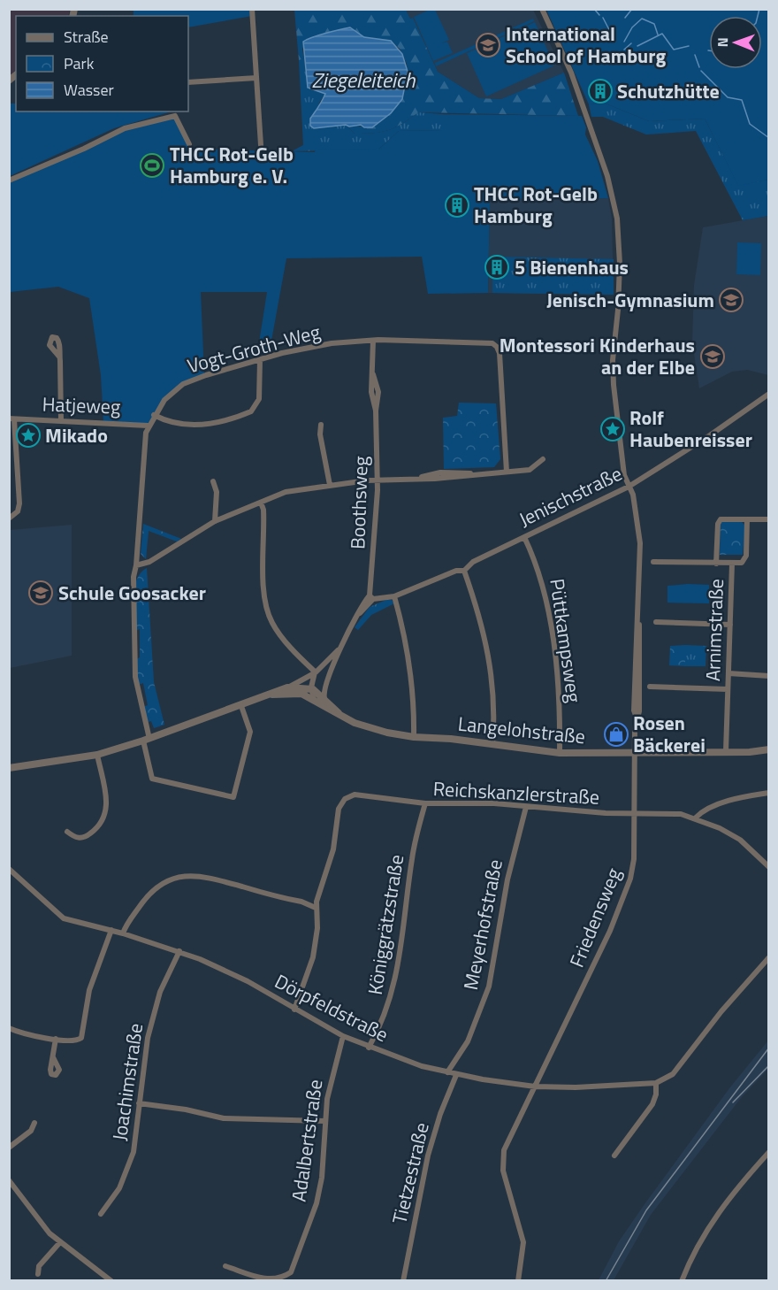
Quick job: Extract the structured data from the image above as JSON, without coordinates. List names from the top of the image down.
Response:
{
  "streets": {
    "street": [
      "Vogt-Groth-Weg",
      "Hatjeweg",
      "Jenischstraße",
      "Boothsweg",
      "Arnimstraße",
      "Püttkampsweg",
      "Langelohstraße",
      "Reichskanzlerstraße",
      "Friedensweg",
      "Königgrätzstraße",
      "Meyerhofstraße",
      "Dörpfeldstraße",
      "Joachimstraße",
      "Adalbertstraße",
      "Tietzestraße"
    ]
  },
  "crossings": [
    ["Vogt-Groth-Weg", "Hatjeweg"],
    ["Vogt-Groth-Weg", "Boothsweg"],
    ["Vogt-Groth-Weg", "Langelohstraße"],
    ["Jenischstraße", "Boothsweg"],
    ["Jenischstraße", "Püttkampsweg"],
    ["Jenischstraße", "Friedensweg"],
    ["Arnimstraße", "Langelohstraße"],
    ["Püttkampsweg", "Langelohstraße"],
    ["Langelohstraße", "Friedensweg"],
    ["Reichskanzlerstraße", "Friedensweg"],
    ["Reichskanzlerstraße", "Königgrätzstraße"],
    ["Reichskanzlerstraße", "Meyerhofstraße"],
    ["Reichskanzlerstraße", "Dörpfeldstraße"],
    ["Friedensweg", "Dörpfeldstraße"],
    ["Königgrätzstraße", "Dörpfeldstraße"],
    ["Meyerhofstraße", "Dörpfeldstraße"],
    ["Dörpfeldstraße", "Joachimstraße"],
    ["Dörpfeldstraße", "Adalbertstraße"],
    ["Dörpfeldstraße", "Tietzestraße"]
  ],
  "water": ["Ziegeleiteich"],
  "places": {
    "school or university": [
      "International School of Hamburg",
      "Jenisch-Gymnasium",
      "Montessori Kinderhaus an der Elbe",
      "Schule Goosacker"
    ],
    "building": ["Schutzhütte", "THCC Rot-Gelb Hamburg", "5 Bienenhaus"],
    "sports": ["THCC Rot-Gelb Hamburg e. V."],
    "place": ["Rolf Haubenreisser", "Mikado"],
    "shop": ["Rosen Bäckerei"]
  },
  "legend": ["Straße", "Park", "Wasser"],
  "north": "left"
}
